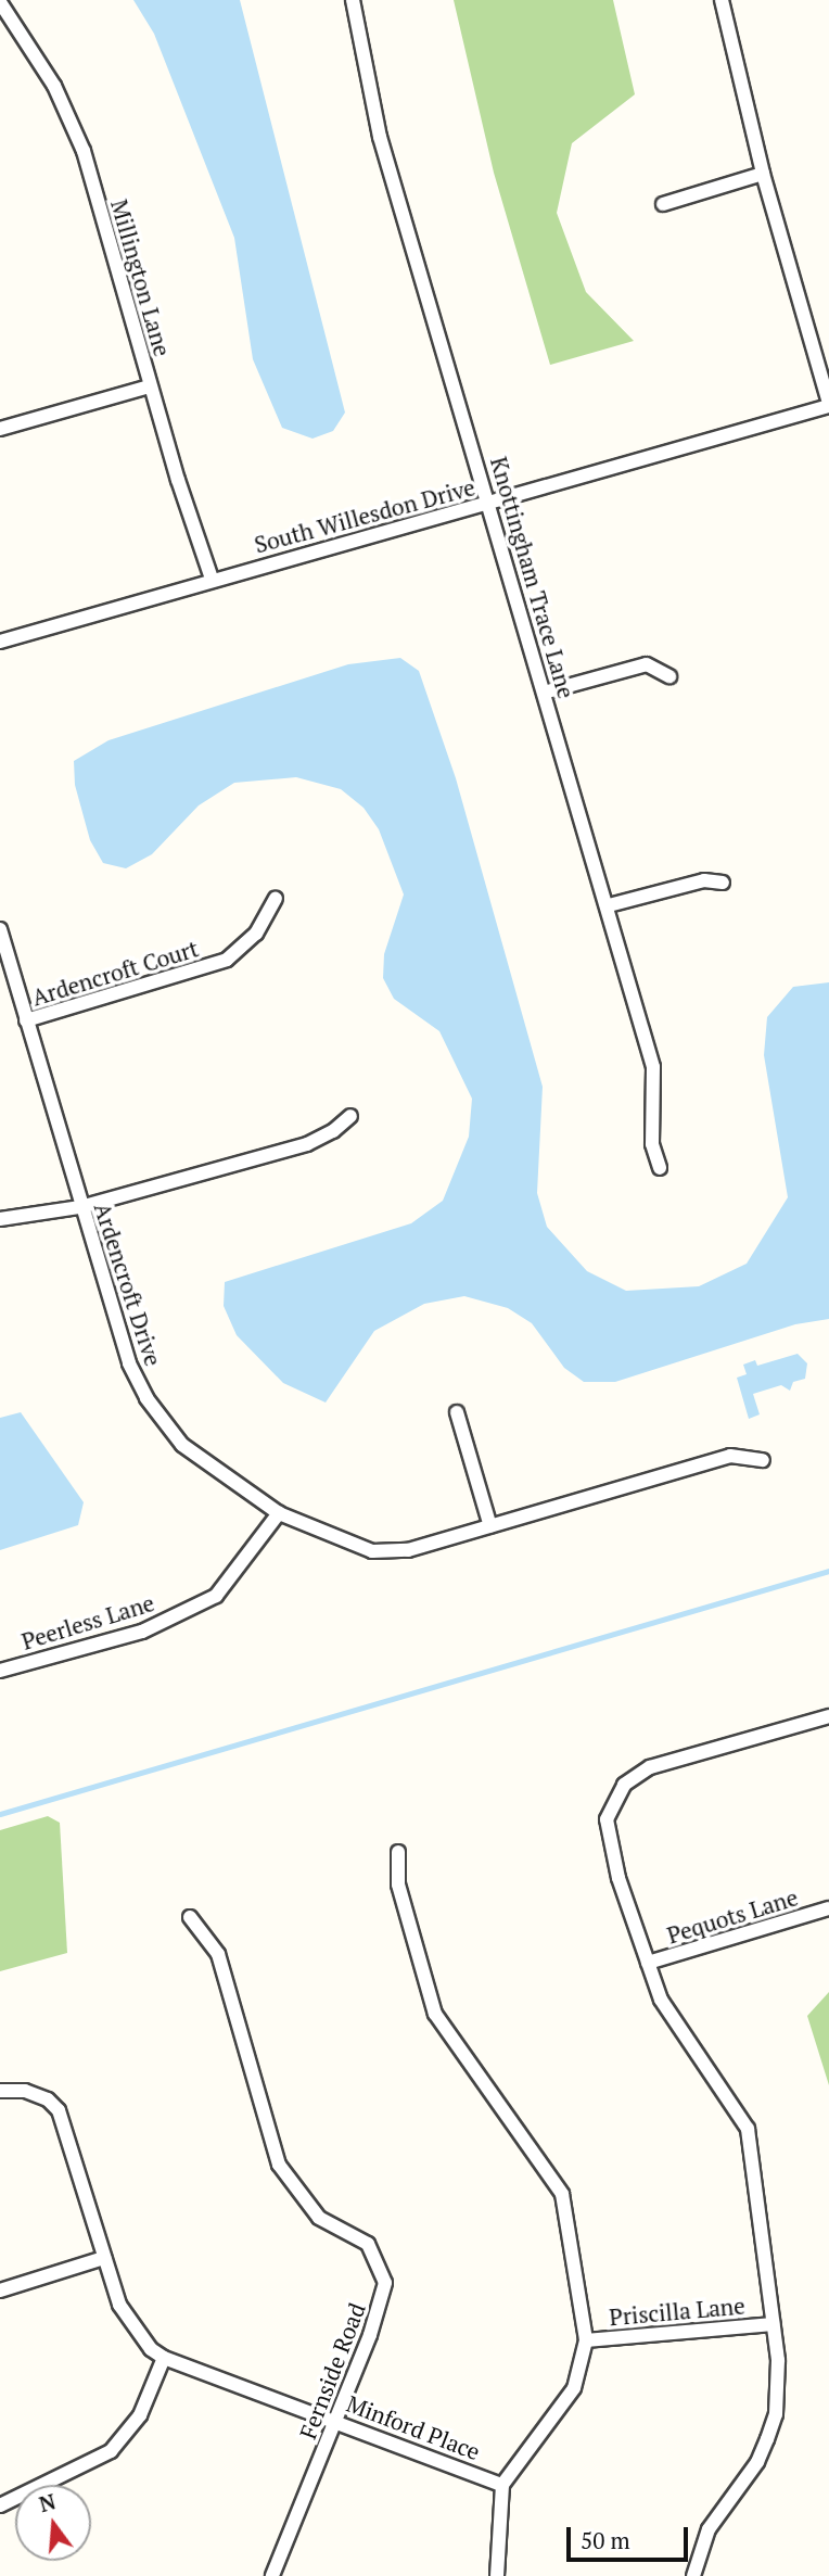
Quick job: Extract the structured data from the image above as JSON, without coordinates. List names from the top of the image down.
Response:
{
  "streets": {
    "street": [
      "Millington Lane",
      "South Willesdon Drive",
      "Knottingham Trace Lane",
      "Ardencroft Court",
      "Ardencroft Drive",
      "Peerless Lane",
      "Pequots Lane",
      "Priscilla Lane",
      "Fernside Road",
      "Minford Place"
    ]
  },
  "crossings": [
    ["Millington Lane", "South Willesdon Drive"],
    ["South Willesdon Drive", "Knottingham Trace Lane"],
    ["Ardencroft Court", "Ardencroft Drive"],
    ["Ardencroft Drive", "Peerless Lane"],
    ["Fernside Road", "Minford Place"]
  ],
  "scale_bar": "50 m",
  "north": "top"
}
